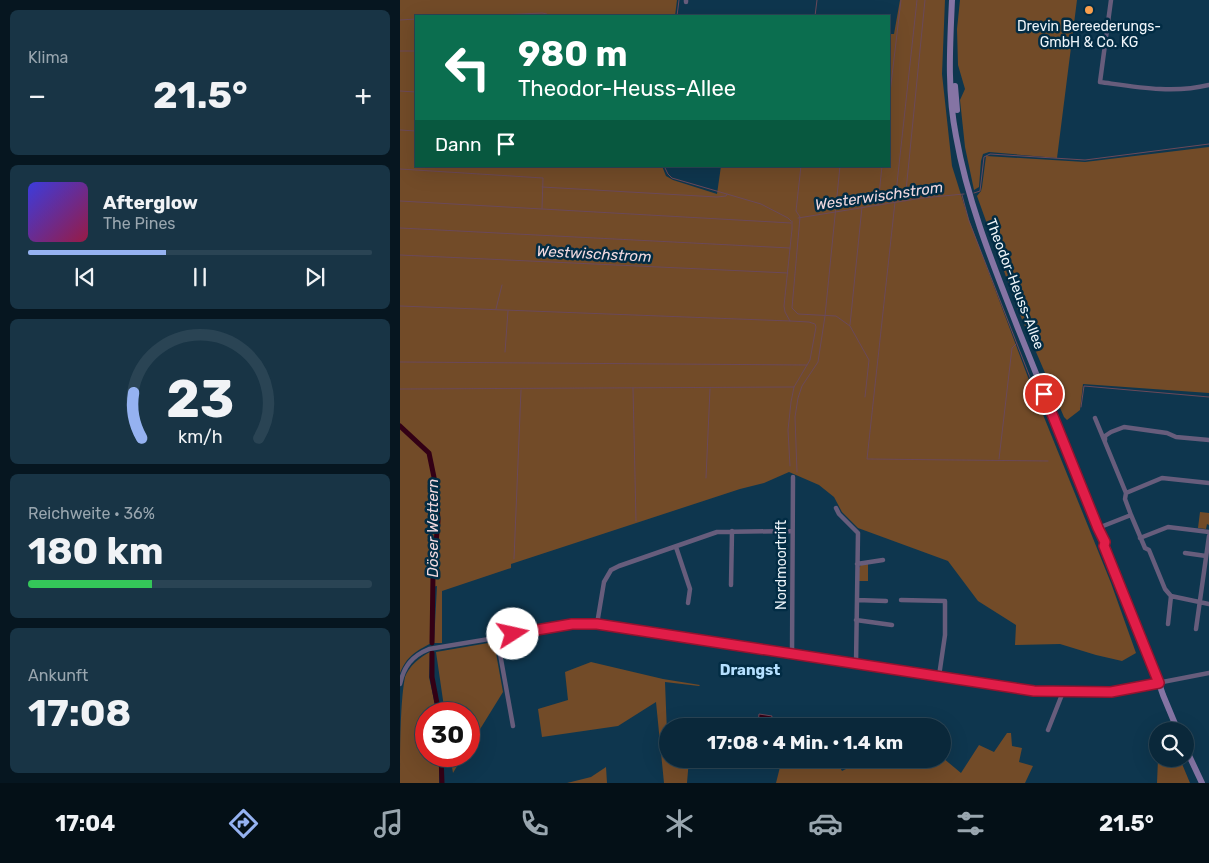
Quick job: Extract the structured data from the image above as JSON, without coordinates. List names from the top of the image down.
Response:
{
  "streets": {
    "street": ["Theodor-Heuss-Allee", "Nordmoortrift"]
  },
  "districts": ["Drangst"],
  "water": ["Westerwischstrom", "Westwischstrom", "Döser Wettern"],
  "places": ["Drevin Bereederungs- GmbH & Co. KG"],
  "page": {
    "tile": [
      "Klima",
      ["Reichweite · 36%", "180 km"],
      ["Ankunft", "17:08"]
    ],
    "turn": ["980 m", "Theodor-Heuss-Allee"],
    "heat": ["−", "21.5°", "+"],
    "then": "Dann",
    "song": ["Afterglow", "The Pines"],
    "limit": "30",
    "trip": "17:08 · 4 Min. · 1.4 km",
    "tabs": ["17:04", "21.5°"],
    "gauge": ["23", "km/h"]
  }
}
